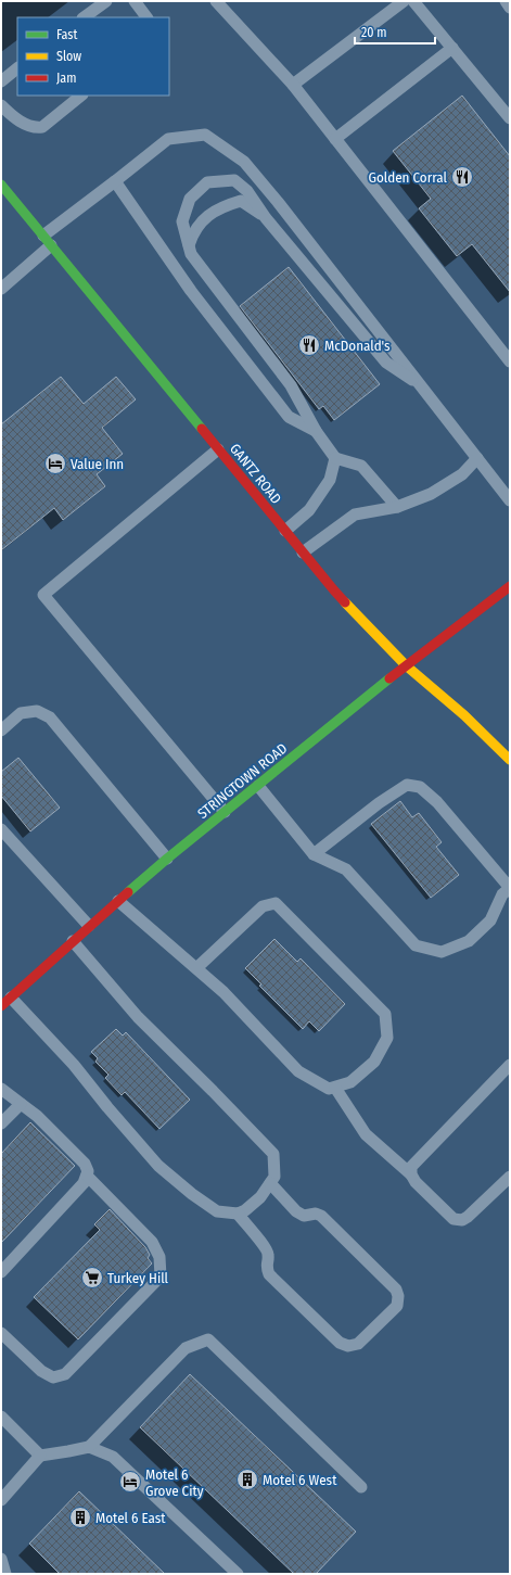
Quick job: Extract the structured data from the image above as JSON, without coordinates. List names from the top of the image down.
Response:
{
  "streets": {
    "main road": ["GANTZ ROAD", "STRINGTOWN ROAD"]
  },
  "crossings": [
    ["GANTZ ROAD", "STRINGTOWN ROAD"]
  ],
  "places": {
    "restaurant": ["Golden Corral", "McDonald's"],
    "hotel": ["Value Inn", "Motel 6 Grove City"],
    "supermarket": ["Turkey Hill"],
    "building": ["Motel 6 West", "Motel 6 East"]
  },
  "legend": ["Fast", "Slow", "Jam"],
  "scale_bar": "20 m"
}
